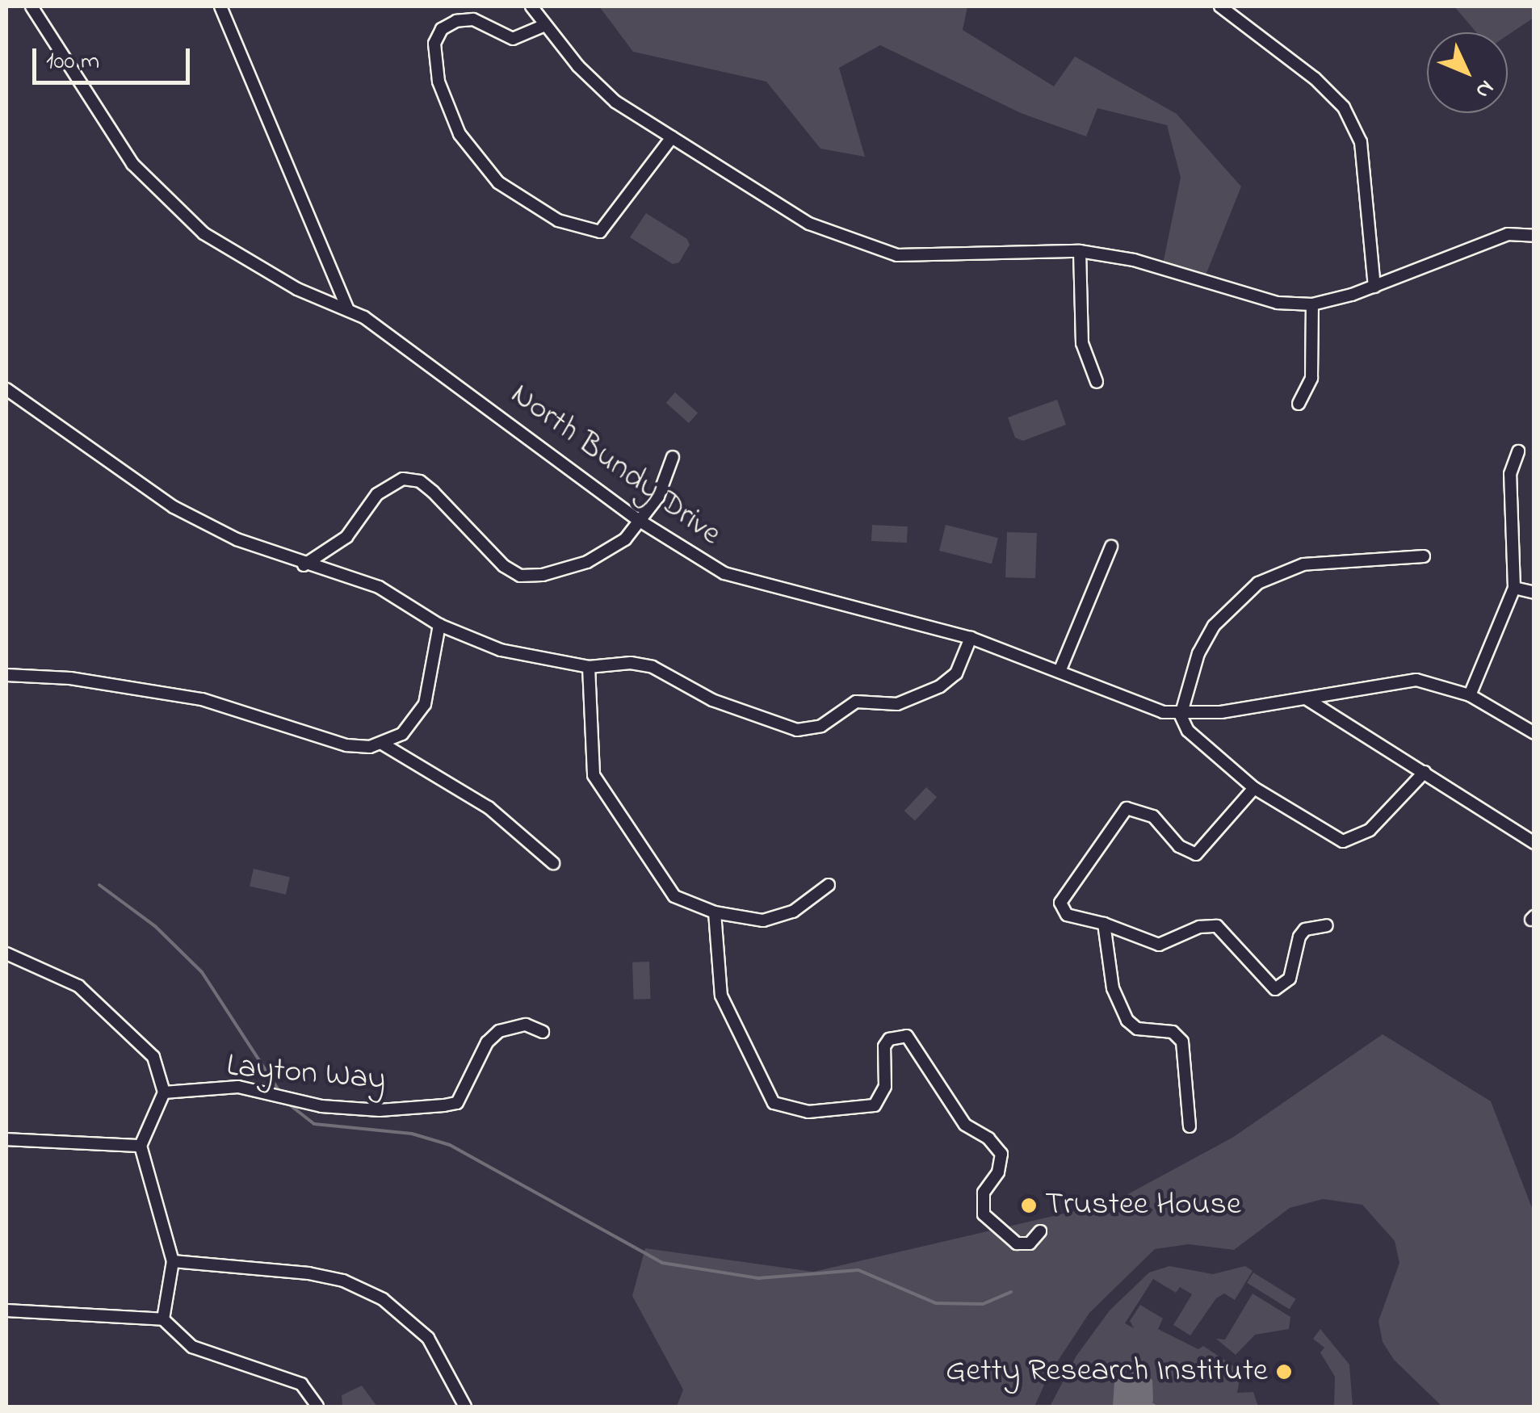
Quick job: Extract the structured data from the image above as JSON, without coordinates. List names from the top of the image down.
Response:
{
  "streets": {
    "street": ["North Bundy Drive", "Layton Way"]
  },
  "places": ["Trustee House", "Getty Research Institute"],
  "scale_bar": "100 m",
  "north": "bottom right"
}
